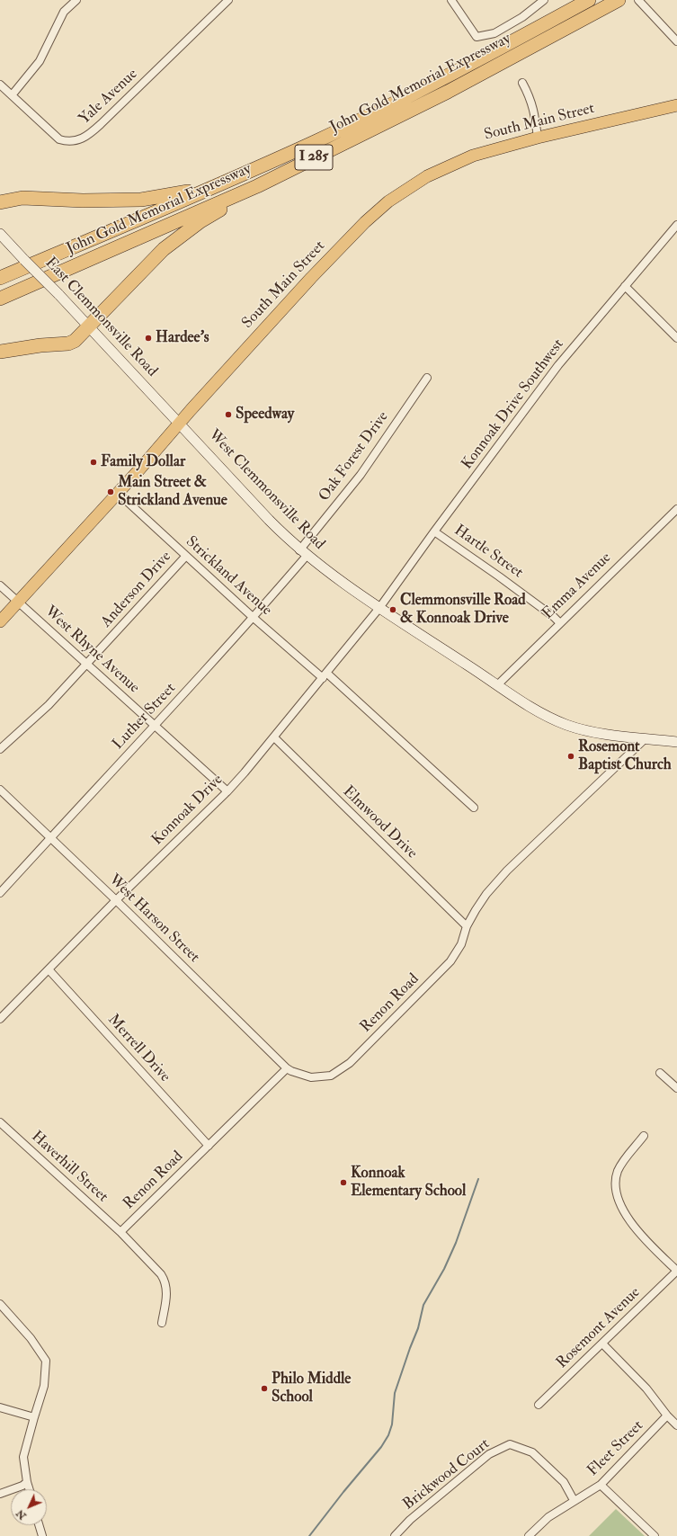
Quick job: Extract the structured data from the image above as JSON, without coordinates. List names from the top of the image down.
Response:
{
  "streets": {
    "highway": ["John Gold Memorial Expressway", "I 285"],
    "main road": ["South Main Street", "East Clemmonsville Road", "West Clemmonsville Road"],
    "street": [
      "Yale Avenue",
      "Konnoak Drive Southwest",
      "Oak Forest Drive",
      "Hartle Street",
      "Strickland Avenue",
      "Emma Avenue",
      "Anderson Drive",
      "West Rhyne Avenue",
      "Luther Street",
      "Konnoak Drive",
      "Elmwood Drive",
      "West Harson Street",
      "Renon Road",
      "Merrell Drive",
      "Haverhill Street",
      "Rosemont Avenue",
      "Fleet Street",
      "Brickwood Court"
    ]
  },
  "crossings": [
    ["South Main Street", "East Clemmonsville Road"],
    ["South Main Street", "West Clemmonsville Road"],
    ["South Main Street", "Strickland Avenue"],
    ["South Main Street", "West Rhyne Avenue"],
    ["East Clemmonsville Road", "West Clemmonsville Road"],
    ["Konnoak Drive Southwest", "West Clemmonsville Road"],
    ["Konnoak Drive Southwest", "Hartle Street"],
    ["Konnoak Drive Southwest", "Konnoak Drive"],
    ["Oak Forest Drive", "West Clemmonsville Road"],
    ["Oak Forest Drive", "Luther Street"],
    ["West Clemmonsville Road", "Emma Avenue"],
    ["West Clemmonsville Road", "Luther Street"],
    ["West Clemmonsville Road", "Konnoak Drive"],
    ["West Clemmonsville Road", "Renon Road"],
    ["Hartle Street", "Emma Avenue"],
    ["Strickland Avenue", "Anderson Drive"],
    ["Strickland Avenue", "Luther Street"],
    ["Strickland Avenue", "Konnoak Drive"],
    ["Anderson Drive", "West Rhyne Avenue"],
    ["West Rhyne Avenue", "Luther Street"],
    ["West Rhyne Avenue", "Konnoak Drive"],
    ["Luther Street", "West Harson Street"],
    ["Konnoak Drive", "Elmwood Drive"],
    ["Konnoak Drive", "West Harson Street"],
    ["Konnoak Drive", "Merrell Drive"],
    ["Elmwood Drive", "Renon Road"],
    ["West Harson Street", "Renon Road"],
    ["Renon Road", "Merrell Drive"],
    ["Renon Road", "Haverhill Street"],
    ["Fleet Street", "Brickwood Court"]
  ],
  "places": [
    "Hardee's",
    "Speedway",
    "Family Dollar",
    "Main Street & Strickland Avenue",
    "Clemmonsville Road & Konnoak Drive",
    "Rosemont Baptist Church",
    "Konnoak Elementary School",
    "Philo Middle School"
  ],
  "north": "bottom left"
}
